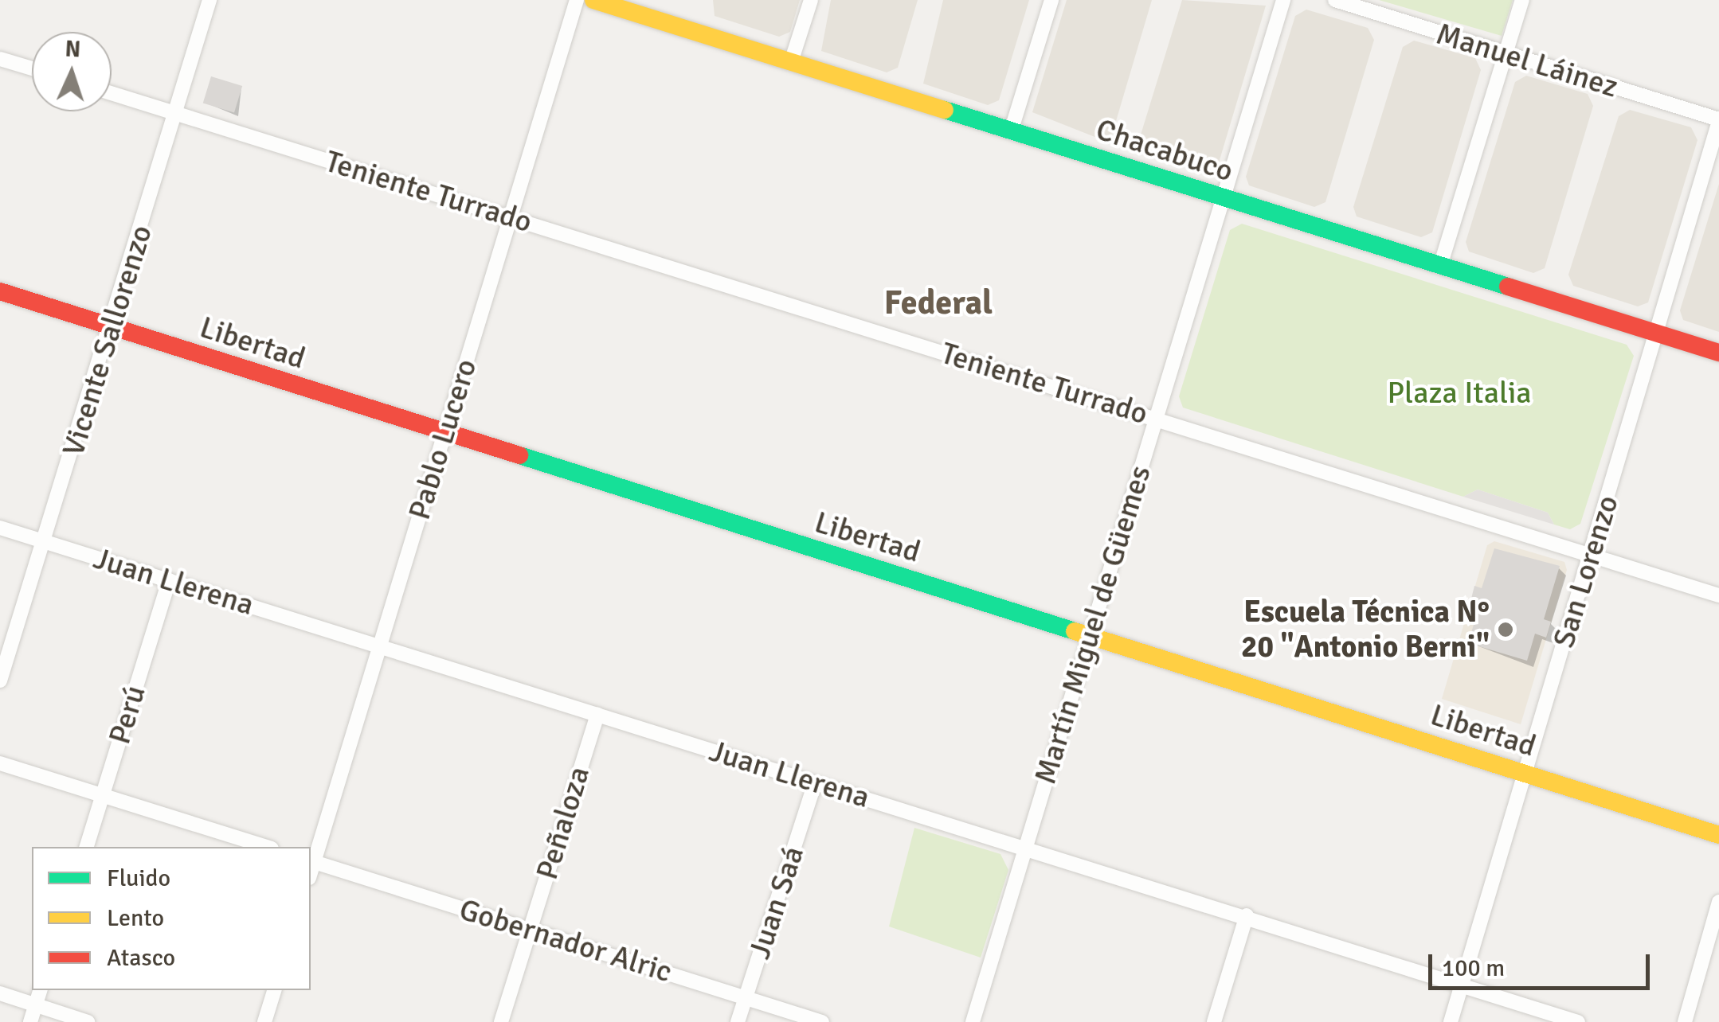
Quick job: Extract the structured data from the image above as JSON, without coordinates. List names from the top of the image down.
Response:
{
  "streets": {
    "street": [
      "Manuel Láinez",
      "Chacabuco",
      "Teniente Turrado",
      "Vicente Sallorenzo",
      "Libertad",
      "Pablo Lucero",
      "San Lorenzo",
      "Juan Llerena",
      "Martín Miguel de Güemes",
      "Perú",
      "Peñaloza",
      "Juan Saá",
      "Gobernador Alric"
    ]
  },
  "crossings": [
    ["Manuel Láinez", "San Lorenzo"],
    ["Chacabuco", "San Lorenzo"],
    ["Chacabuco", "Martín Miguel de Güemes"],
    ["Teniente Turrado", "Vicente Sallorenzo"],
    ["Teniente Turrado", "Pablo Lucero"],
    ["Teniente Turrado", "San Lorenzo"],
    ["Teniente Turrado", "Martín Miguel de Güemes"],
    ["Vicente Sallorenzo", "Libertad"],
    ["Vicente Sallorenzo", "Juan Llerena"],
    ["Libertad", "Pablo Lucero"],
    ["Libertad", "San Lorenzo"],
    ["Libertad", "Martín Miguel de Güemes"],
    ["Pablo Lucero", "Juan Llerena"],
    ["Pablo Lucero", "Gobernador Alric"],
    ["San Lorenzo", "Juan Llerena"],
    ["Juan Llerena", "Martín Miguel de Güemes"],
    ["Juan Llerena", "Perú"],
    ["Juan Llerena", "Peñaloza"],
    ["Juan Llerena", "Juan Saá"],
    ["Peñaloza", "Gobernador Alric"],
    ["Juan Saá", "Gobernador Alric"]
  ],
  "districts": ["Federal"],
  "parks": ["Plaza Italia"],
  "places": ["Escuela Técnica N° 20 \"Antonio Berni\""],
  "legend": ["Fluido", "Lento", "Atasco"],
  "scale_bar": "100 m",
  "north": "top"
}
